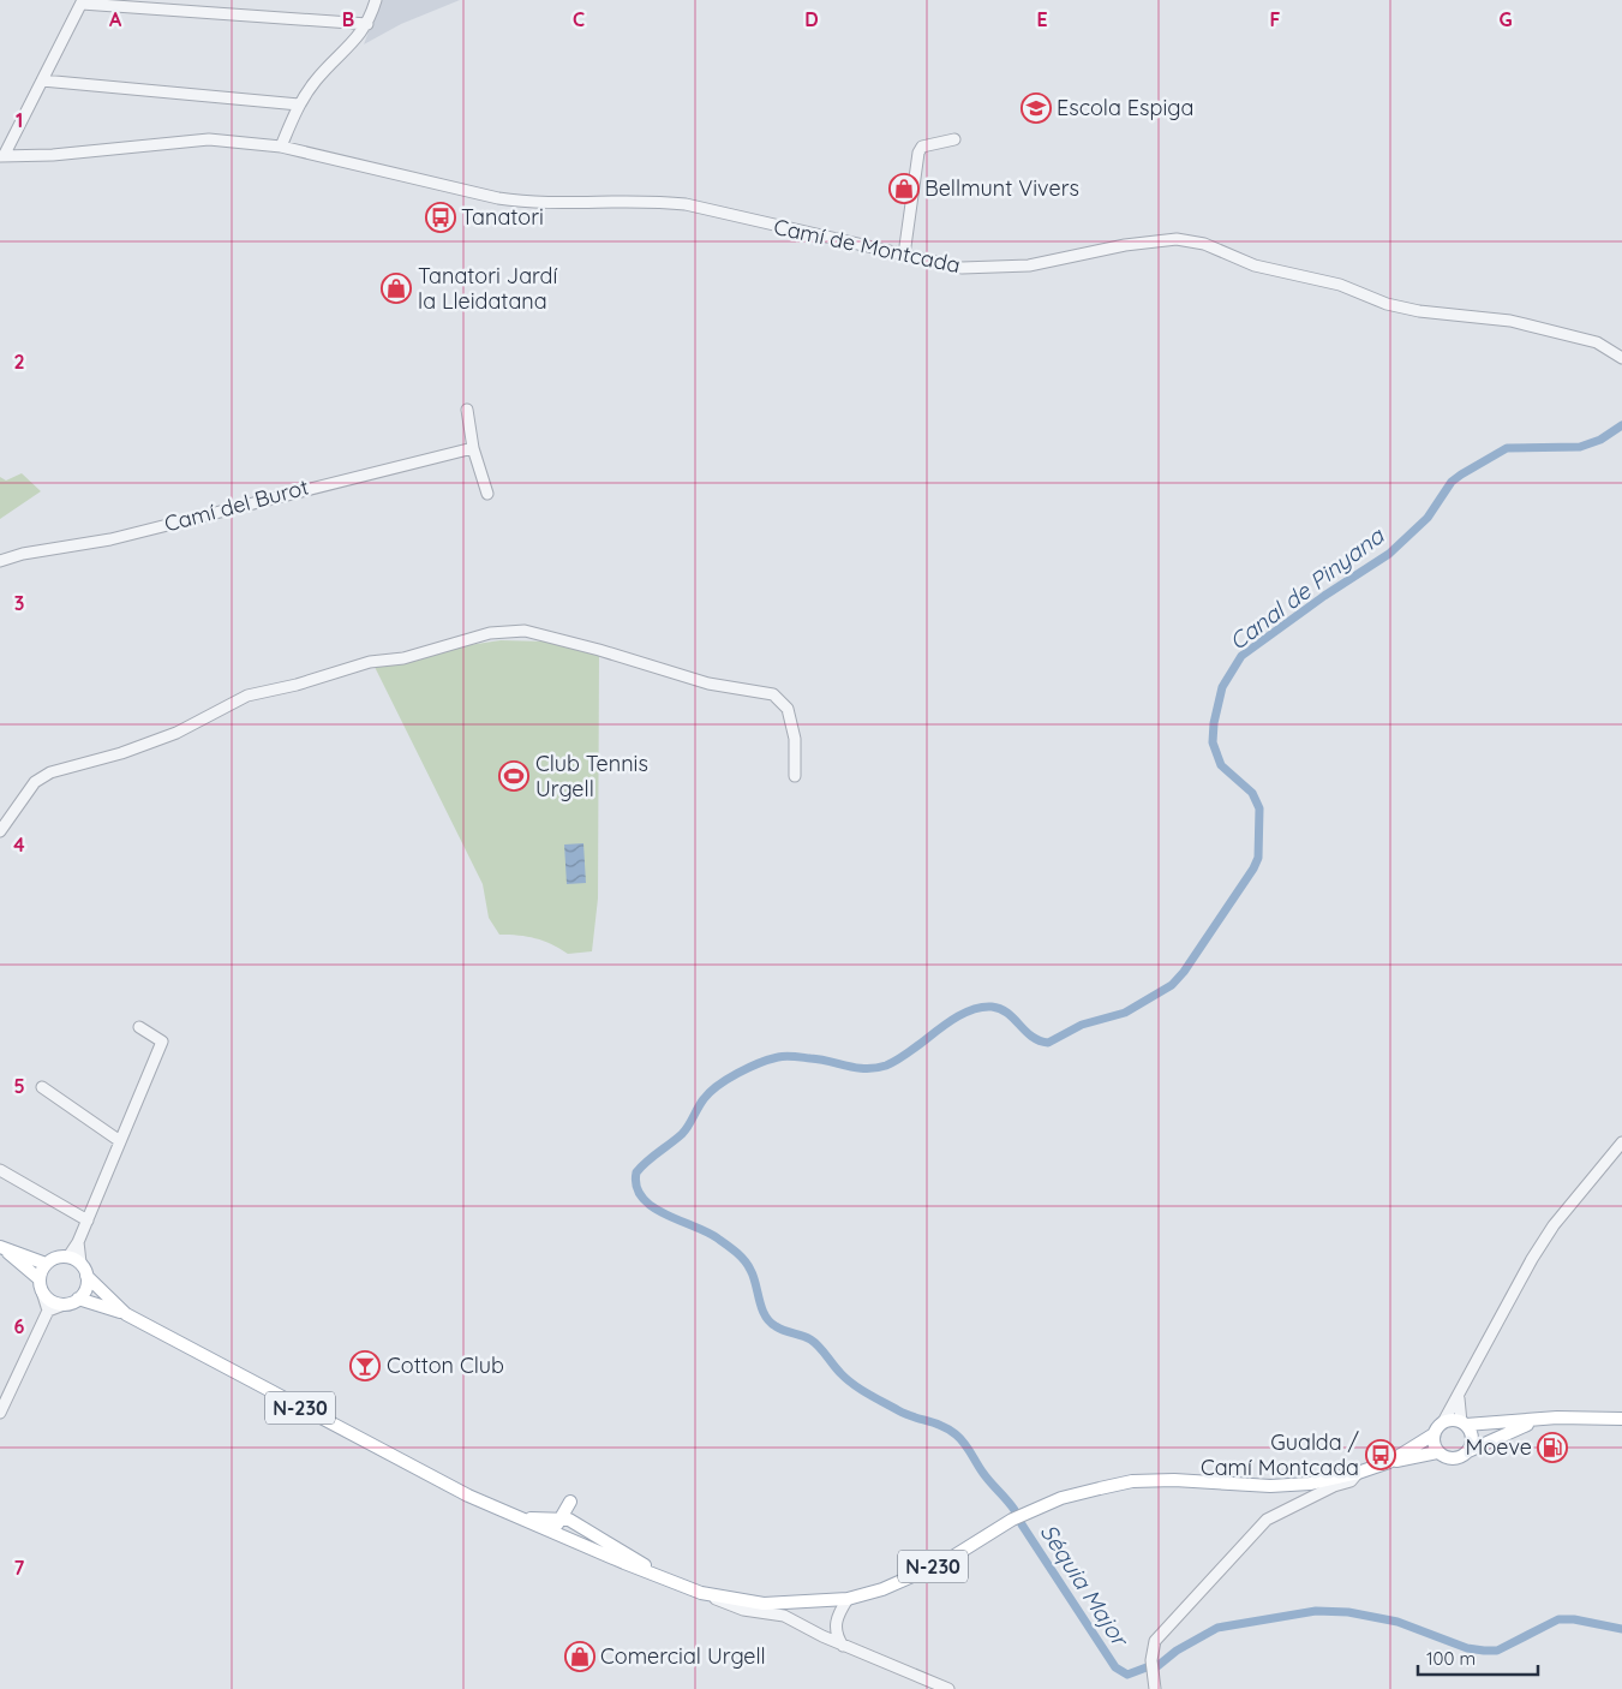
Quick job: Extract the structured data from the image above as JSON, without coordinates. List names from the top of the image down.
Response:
{
  "streets": {
    "main road": ["N-230"],
    "street": ["Camí de Montcada", "Camí del Burot"]
  },
  "water": ["Canal de Pinyana", "Séquia Major"],
  "places": {
    "school or university": ["Escola Espiga"],
    "shop": ["Bellmunt Vivers", "Tanatori Jardí la Lleidatana", "Comercial Urgell"],
    "bus stop": ["Tanatori", "Gualda / Camí Montcada"],
    "sports": ["Club Tennis Urgell"],
    "bar": ["Cotton Club"],
    "fuel station": ["Moeve"]
  },
  "scale_bar": "100 m",
  "grid": {
    "columns": [
      "A",
      "B",
      "C",
      "D",
      "E",
      "F",
      "G"
    ],
    "rows": [
      "1",
      "2",
      "3",
      "4",
      "5",
      "6",
      "7"
    ]
  }
}
